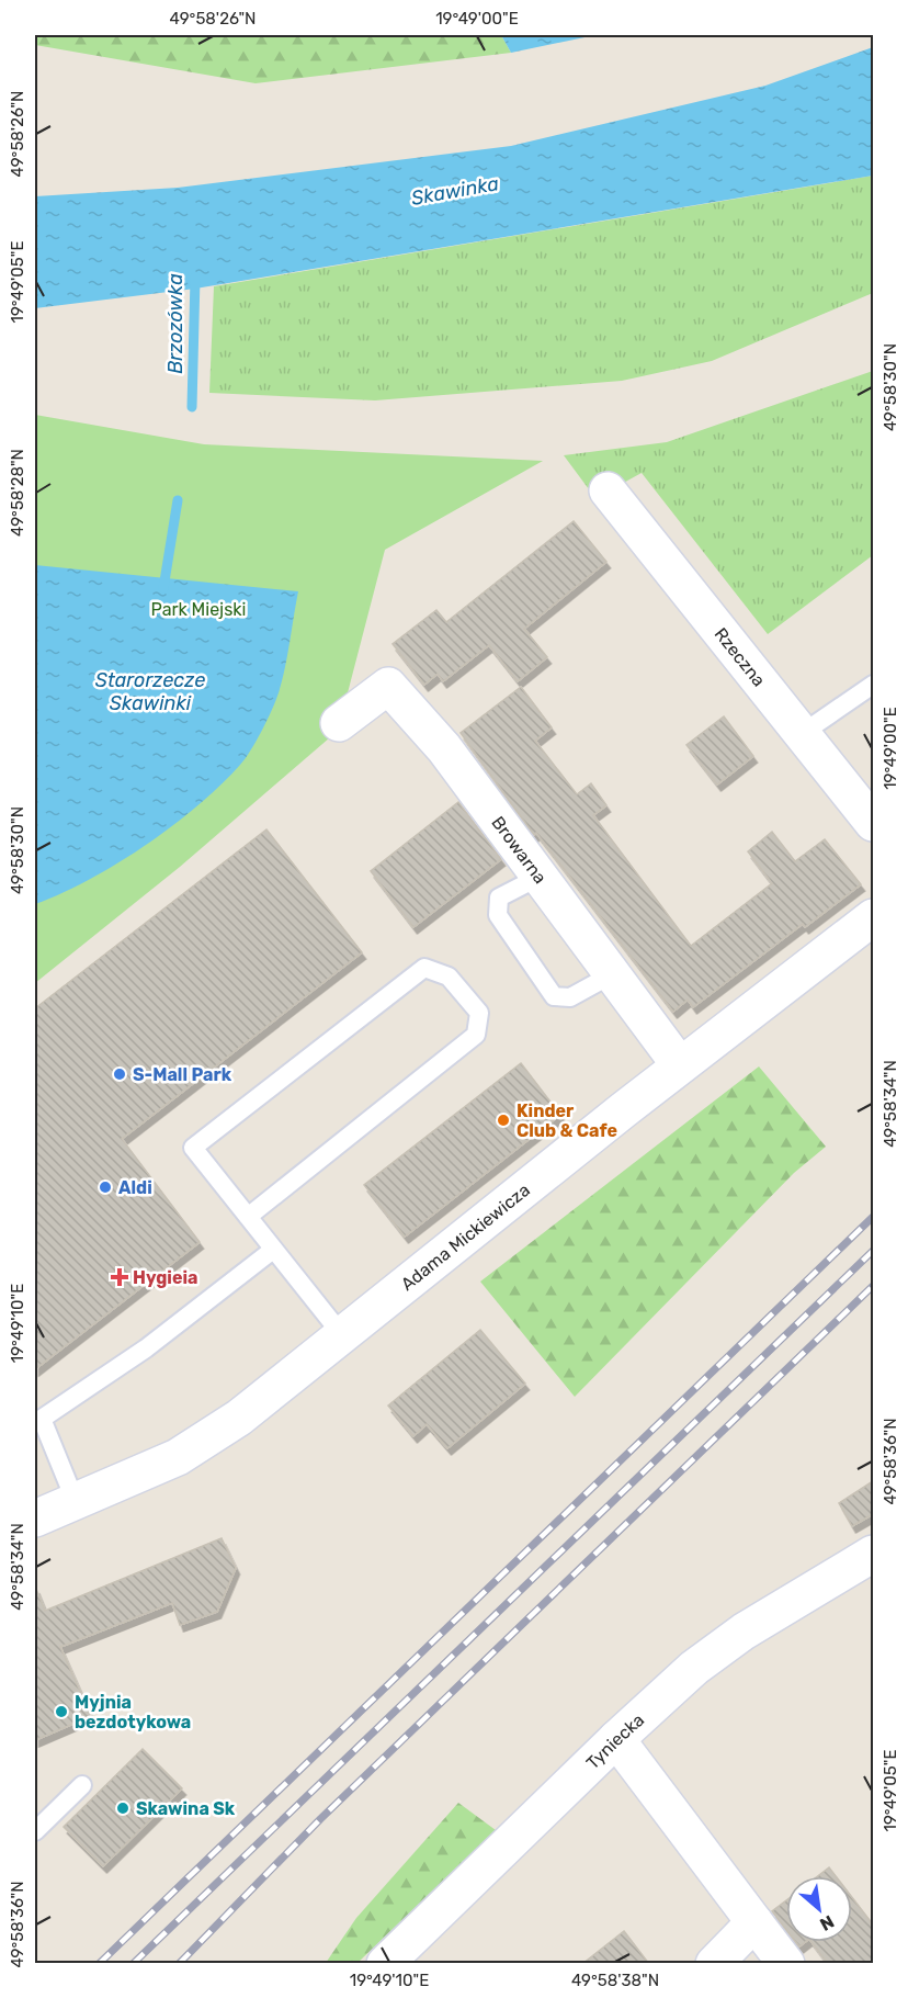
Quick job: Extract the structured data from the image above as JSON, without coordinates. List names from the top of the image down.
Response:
{
  "streets": {
    "street": [
      "Rzeczna",
      "Browarna",
      "Adama Mickiewicza",
      "Tyniecka"
    ]
  },
  "crossings": [
    ["Browarna", "Adama Mickiewicza"]
  ],
  "water": ["Skawinka", "Brzozówka", "Starorzecze Skawinki"],
  "parks": ["Park Miejski"],
  "places": {
    "other": [
      "S-Mall Park",
      "Kinder Club & Cafe",
      "Aldi",
      "Myjnia bezdotykowa",
      "Skawina Sk"
    ],
    "health": ["Hygieia"]
  },
  "north": "bottom right",
  "coordinates": [
    "49°58'26\"N",
    "19°49'00\"E",
    "19°49'05\"E",
    "49°58'30\"N",
    "49°58'28\"N",
    "49°58'34\"N",
    "19°49'10\"E",
    "49°58'36\"N",
    "49°58'38\"N"
  ]
}
